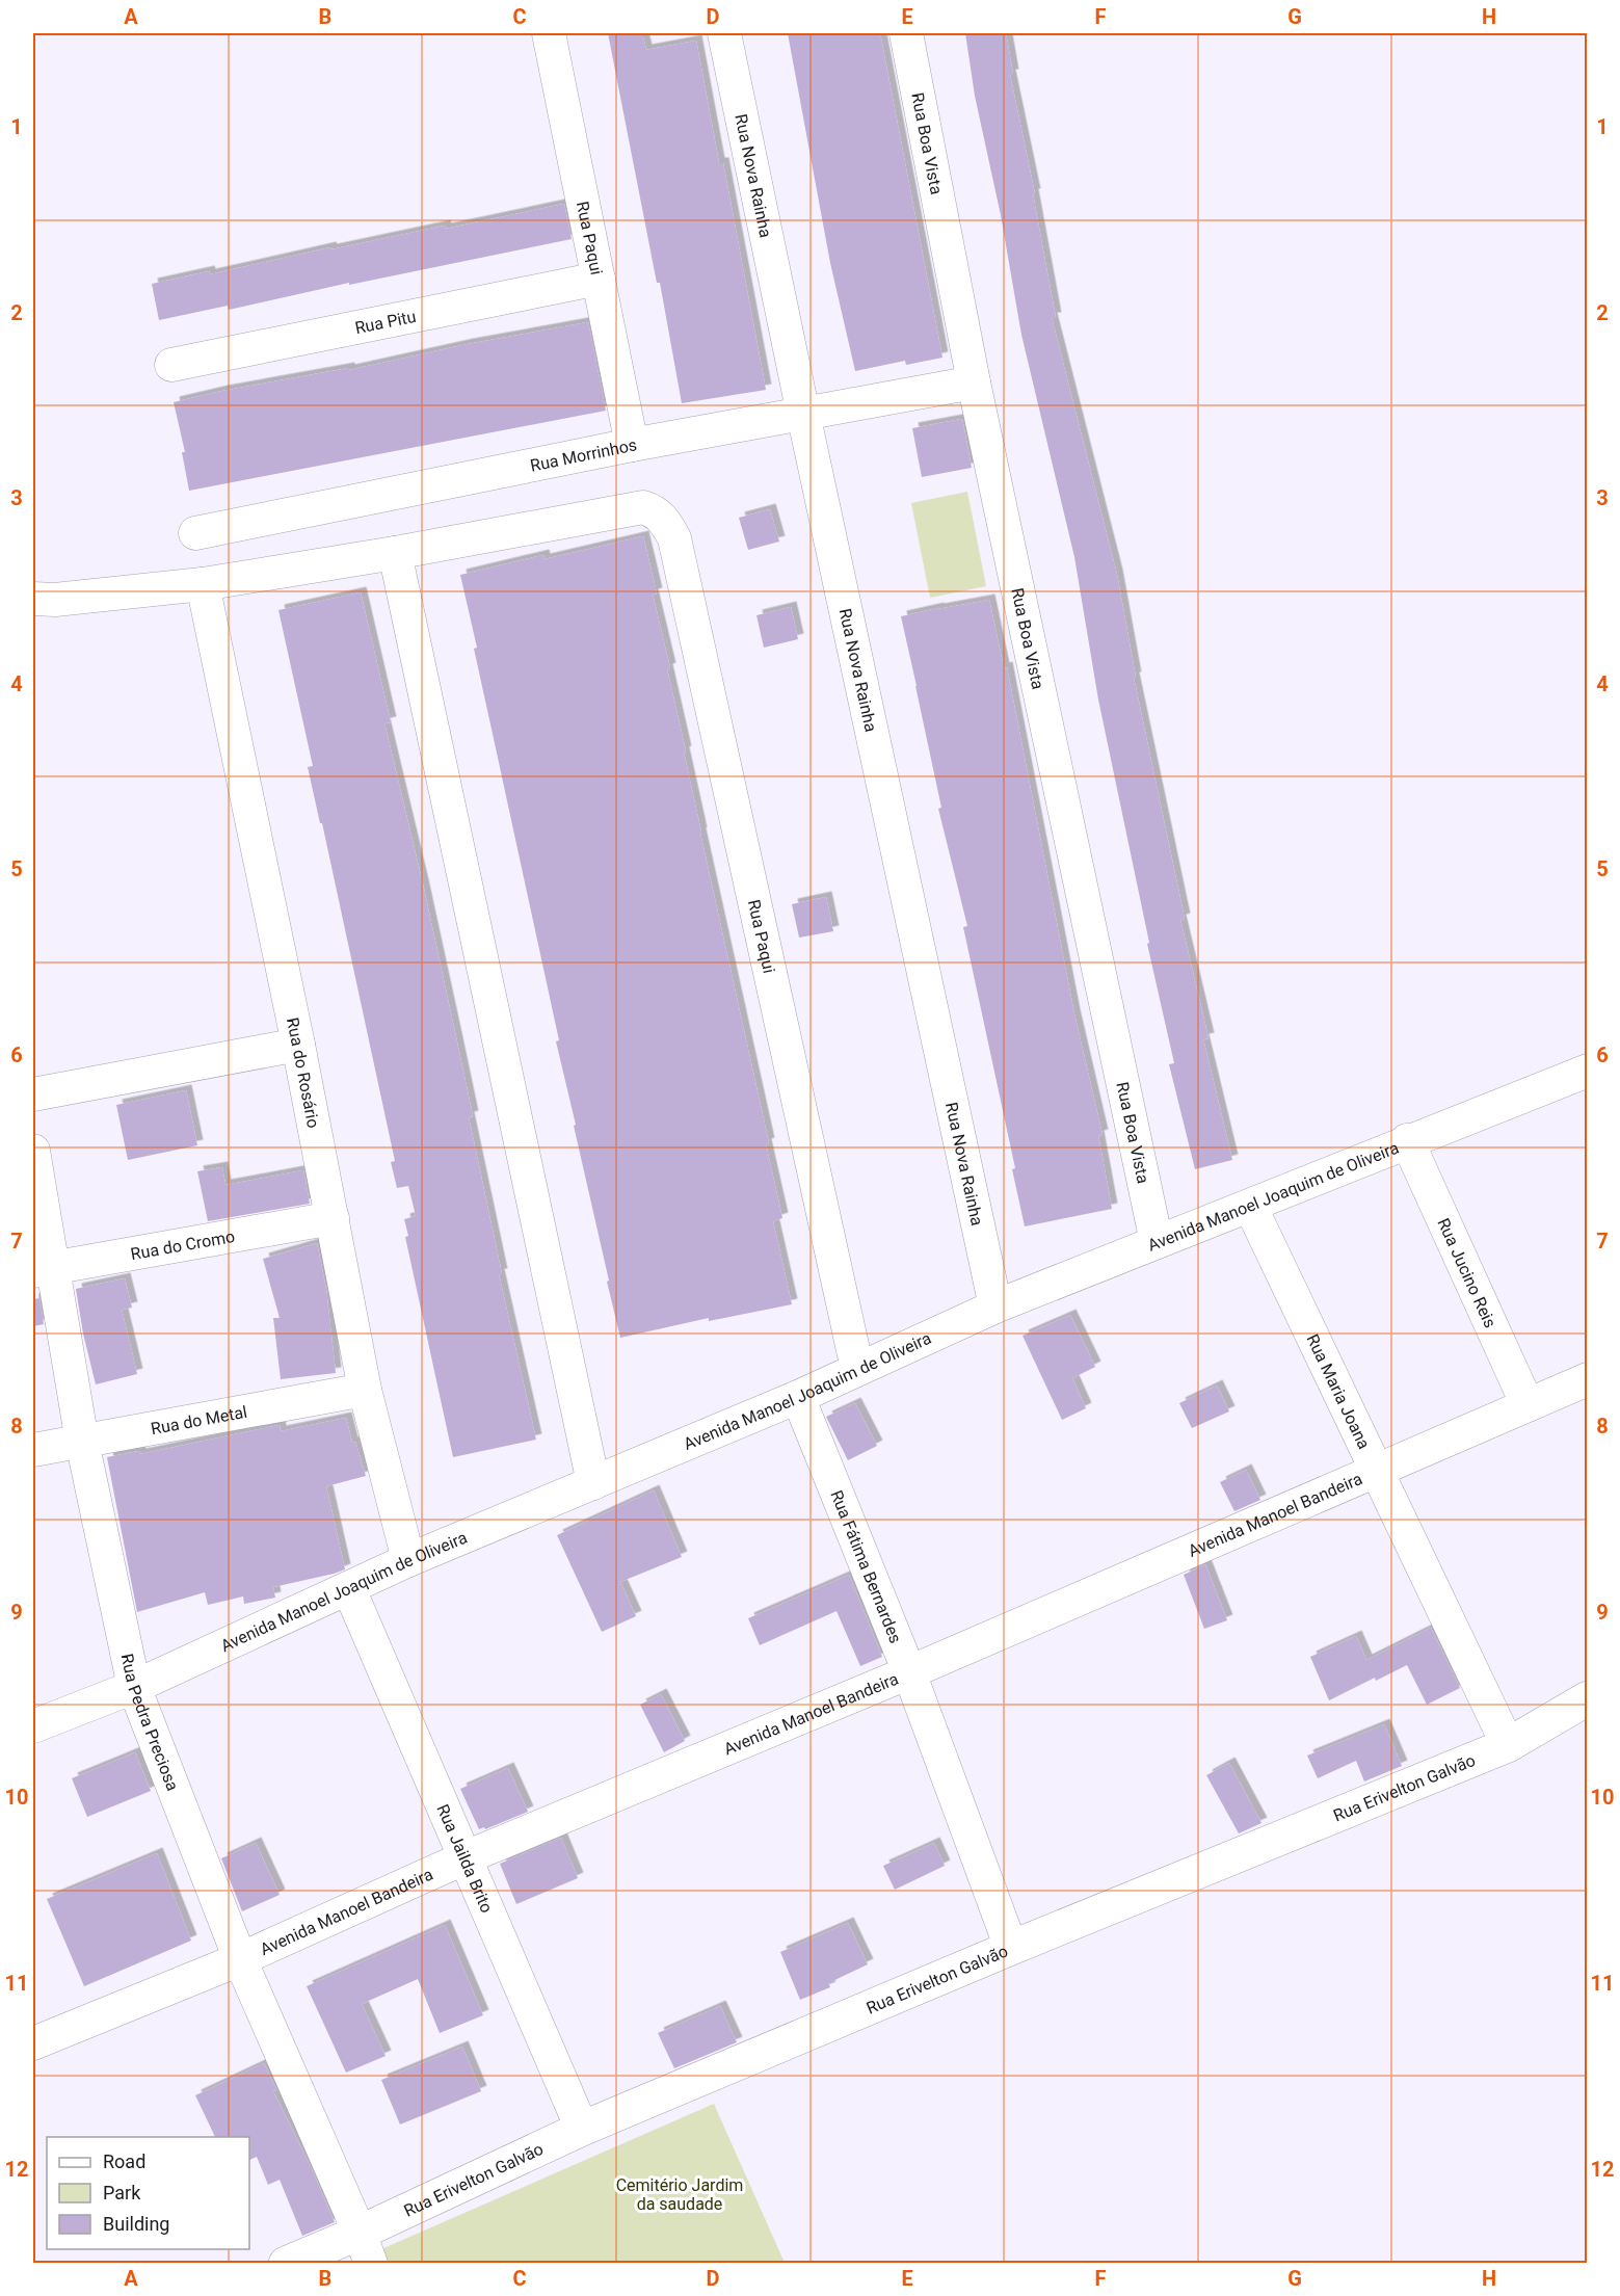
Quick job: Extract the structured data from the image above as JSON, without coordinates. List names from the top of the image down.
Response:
{
  "streets": {
    "main road": ["Rua Erivelton Galvão"],
    "street": [
      "Rua Boa Vista",
      "Rua Nova Rainha",
      "Rua Paqui",
      "Rua Pitu",
      "Rua Morrinhos",
      "Rua do Rosário",
      "Avenida Manoel Joaquim de Oliveira",
      "Rua do Cromo",
      "Rua Jucino Reis",
      "Rua Maria Joana",
      "Rua do Metal",
      "Avenida Manoel Bandeira",
      "Rua Fátima Bernardes",
      "Rua Pedra Preciosa",
      "Rua Jailda Brito"
    ]
  },
  "crossings": [
    ["Rua Boa Vista", "Rua Morrinhos"],
    ["Rua Boa Vista", "Avenida Manoel Joaquim de Oliveira"],
    ["Rua Nova Rainha", "Rua Morrinhos"],
    ["Rua Nova Rainha", "Avenida Manoel Joaquim de Oliveira"],
    ["Rua Paqui", "Rua Pitu"],
    ["Rua Paqui", "Rua Morrinhos"],
    ["Rua Paqui", "Avenida Manoel Joaquim de Oliveira"],
    ["Rua do Rosário", "Avenida Manoel Joaquim de Oliveira"],
    ["Rua do Rosário", "Rua do Cromo"],
    ["Rua do Rosário", "Rua do Metal"],
    ["Avenida Manoel Joaquim de Oliveira", "Rua Jucino Reis"],
    ["Avenida Manoel Joaquim de Oliveira", "Rua Maria Joana"],
    ["Avenida Manoel Joaquim de Oliveira", "Rua Fátima Bernardes"],
    ["Avenida Manoel Joaquim de Oliveira", "Rua Pedra Preciosa"],
    ["Avenida Manoel Joaquim de Oliveira", "Rua Jailda Brito"],
    ["Rua do Cromo", "Rua Pedra Preciosa"],
    ["Rua Jucino Reis", "Avenida Manoel Bandeira"],
    ["Rua Maria Joana", "Avenida Manoel Bandeira"],
    ["Rua Maria Joana", "Rua Erivelton Galvão"],
    ["Rua do Metal", "Rua Pedra Preciosa"],
    ["Avenida Manoel Bandeira", "Rua Fátima Bernardes"],
    ["Avenida Manoel Bandeira", "Rua Pedra Preciosa"],
    ["Avenida Manoel Bandeira", "Rua Jailda Brito"],
    ["Rua Fátima Bernardes", "Rua Erivelton Galvão"],
    ["Rua Pedra Preciosa", "Rua Erivelton Galvão"],
    ["Rua Erivelton Galvão", "Rua Jailda Brito"]
  ],
  "parks": ["Cemitério Jardim da saudade"],
  "legend": ["Road", "Park", "Building"],
  "grid": {
    "columns": [
      "A",
      "B",
      "C",
      "D",
      "E",
      "F",
      "G",
      "H"
    ],
    "rows": [
      "1",
      "2",
      "3",
      "4",
      "5",
      "6",
      "7",
      "8",
      "9",
      "10",
      "11",
      "12"
    ]
  }
}
